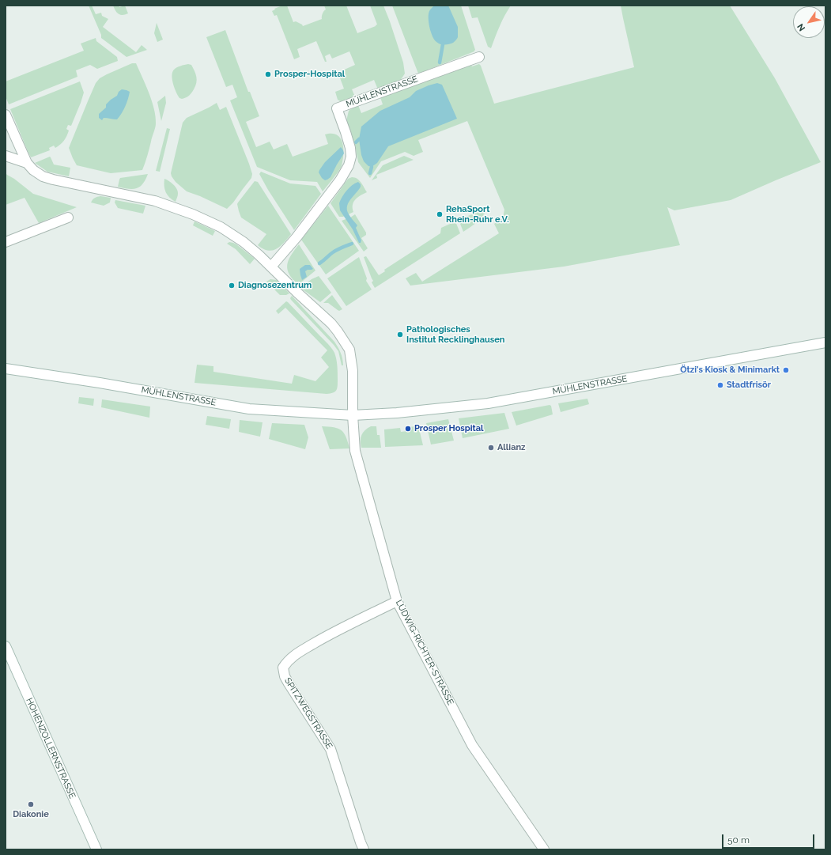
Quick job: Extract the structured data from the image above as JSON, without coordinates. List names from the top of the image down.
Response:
{
  "streets": {
    "street": [
      "MÜHLENSTRASSE",
      "LUDWIG-RICHTER-STRASSE",
      "SPITZWEGSTRASSE",
      "HOHENZOLLERNSTRASSE"
    ]
  },
  "crossings": [
    ["MÜHLENSTRASSE", "LUDWIG-RICHTER-STRASSE"],
    ["LUDWIG-RICHTER-STRASSE", "SPITZWEGSTRASSE"]
  ],
  "places": [
    "Prosper-Hospital",
    "RehaSport Rhein-Ruhr e.V.",
    "Diagnosezentrum",
    "Pathologisches Institut Recklinghausen",
    "Ötzi's Kiosk & Minimarkt",
    "Stadtfrisör",
    "Prosper Hospital",
    "Allianz",
    "Diakonie"
  ],
  "scale_bar": "50 m",
  "north": "bottom left"
}
